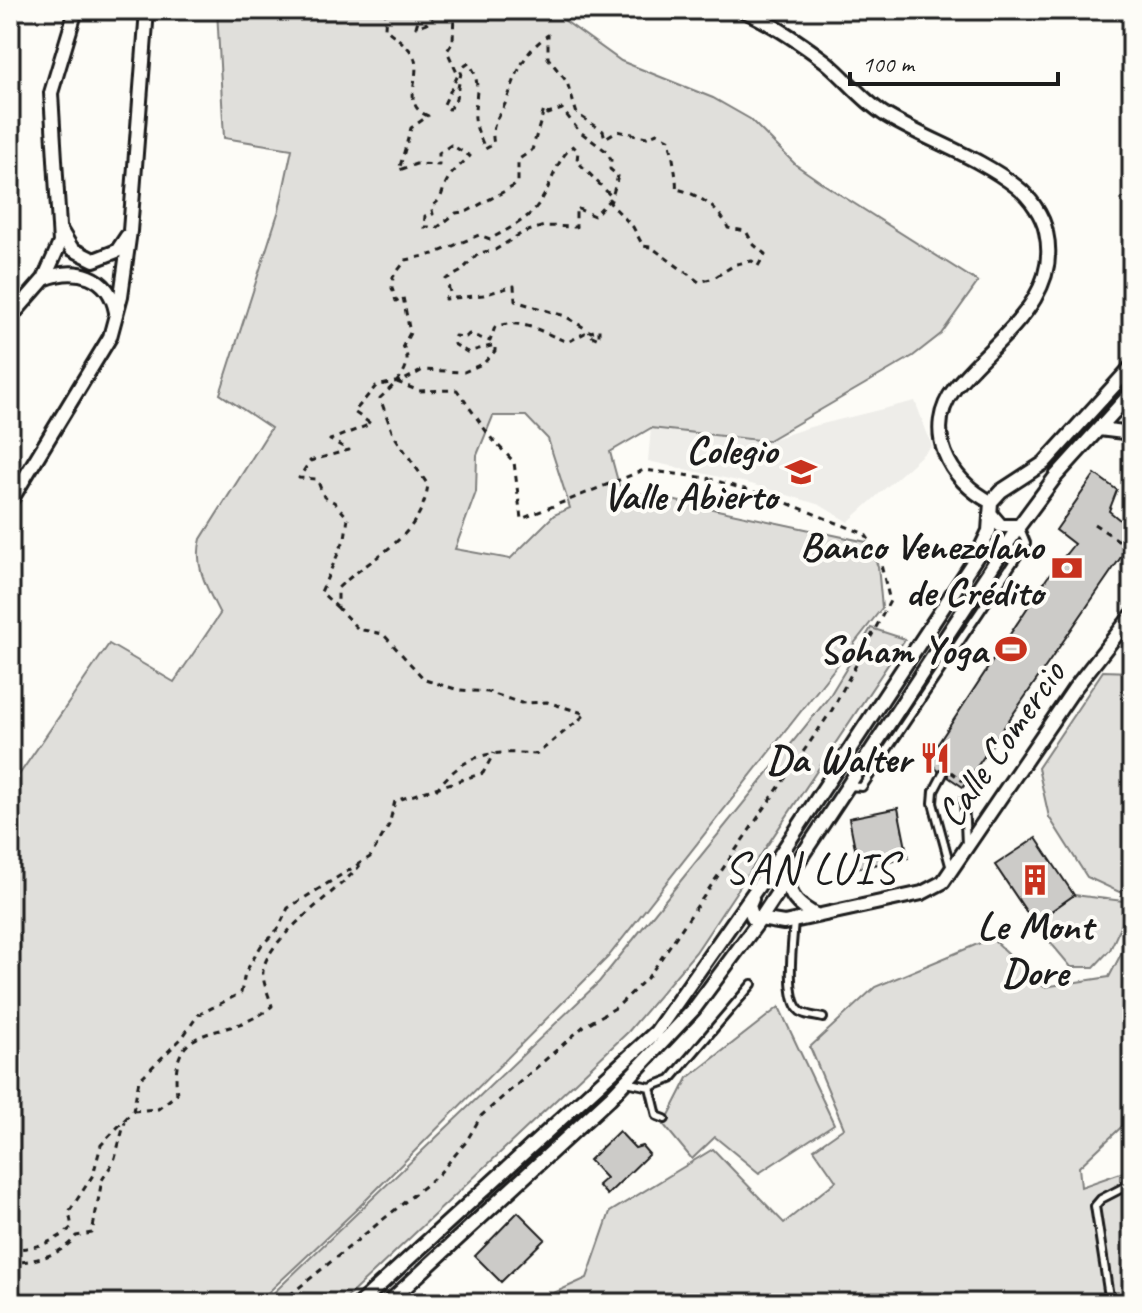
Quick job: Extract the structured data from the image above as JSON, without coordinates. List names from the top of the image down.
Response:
{
  "streets": {
    "street": ["Calle Comercio"]
  },
  "districts": ["SAN LUIS"],
  "places": {
    "school or university": ["Colegio Valle Abierto"],
    "bank": ["Banco Venezolano de Crédito"],
    "sports": ["Soham Yoga"],
    "restaurant": ["Da Walter"],
    "building": ["Le Mont Dore"]
  },
  "scale_bar": "100 m"
}
